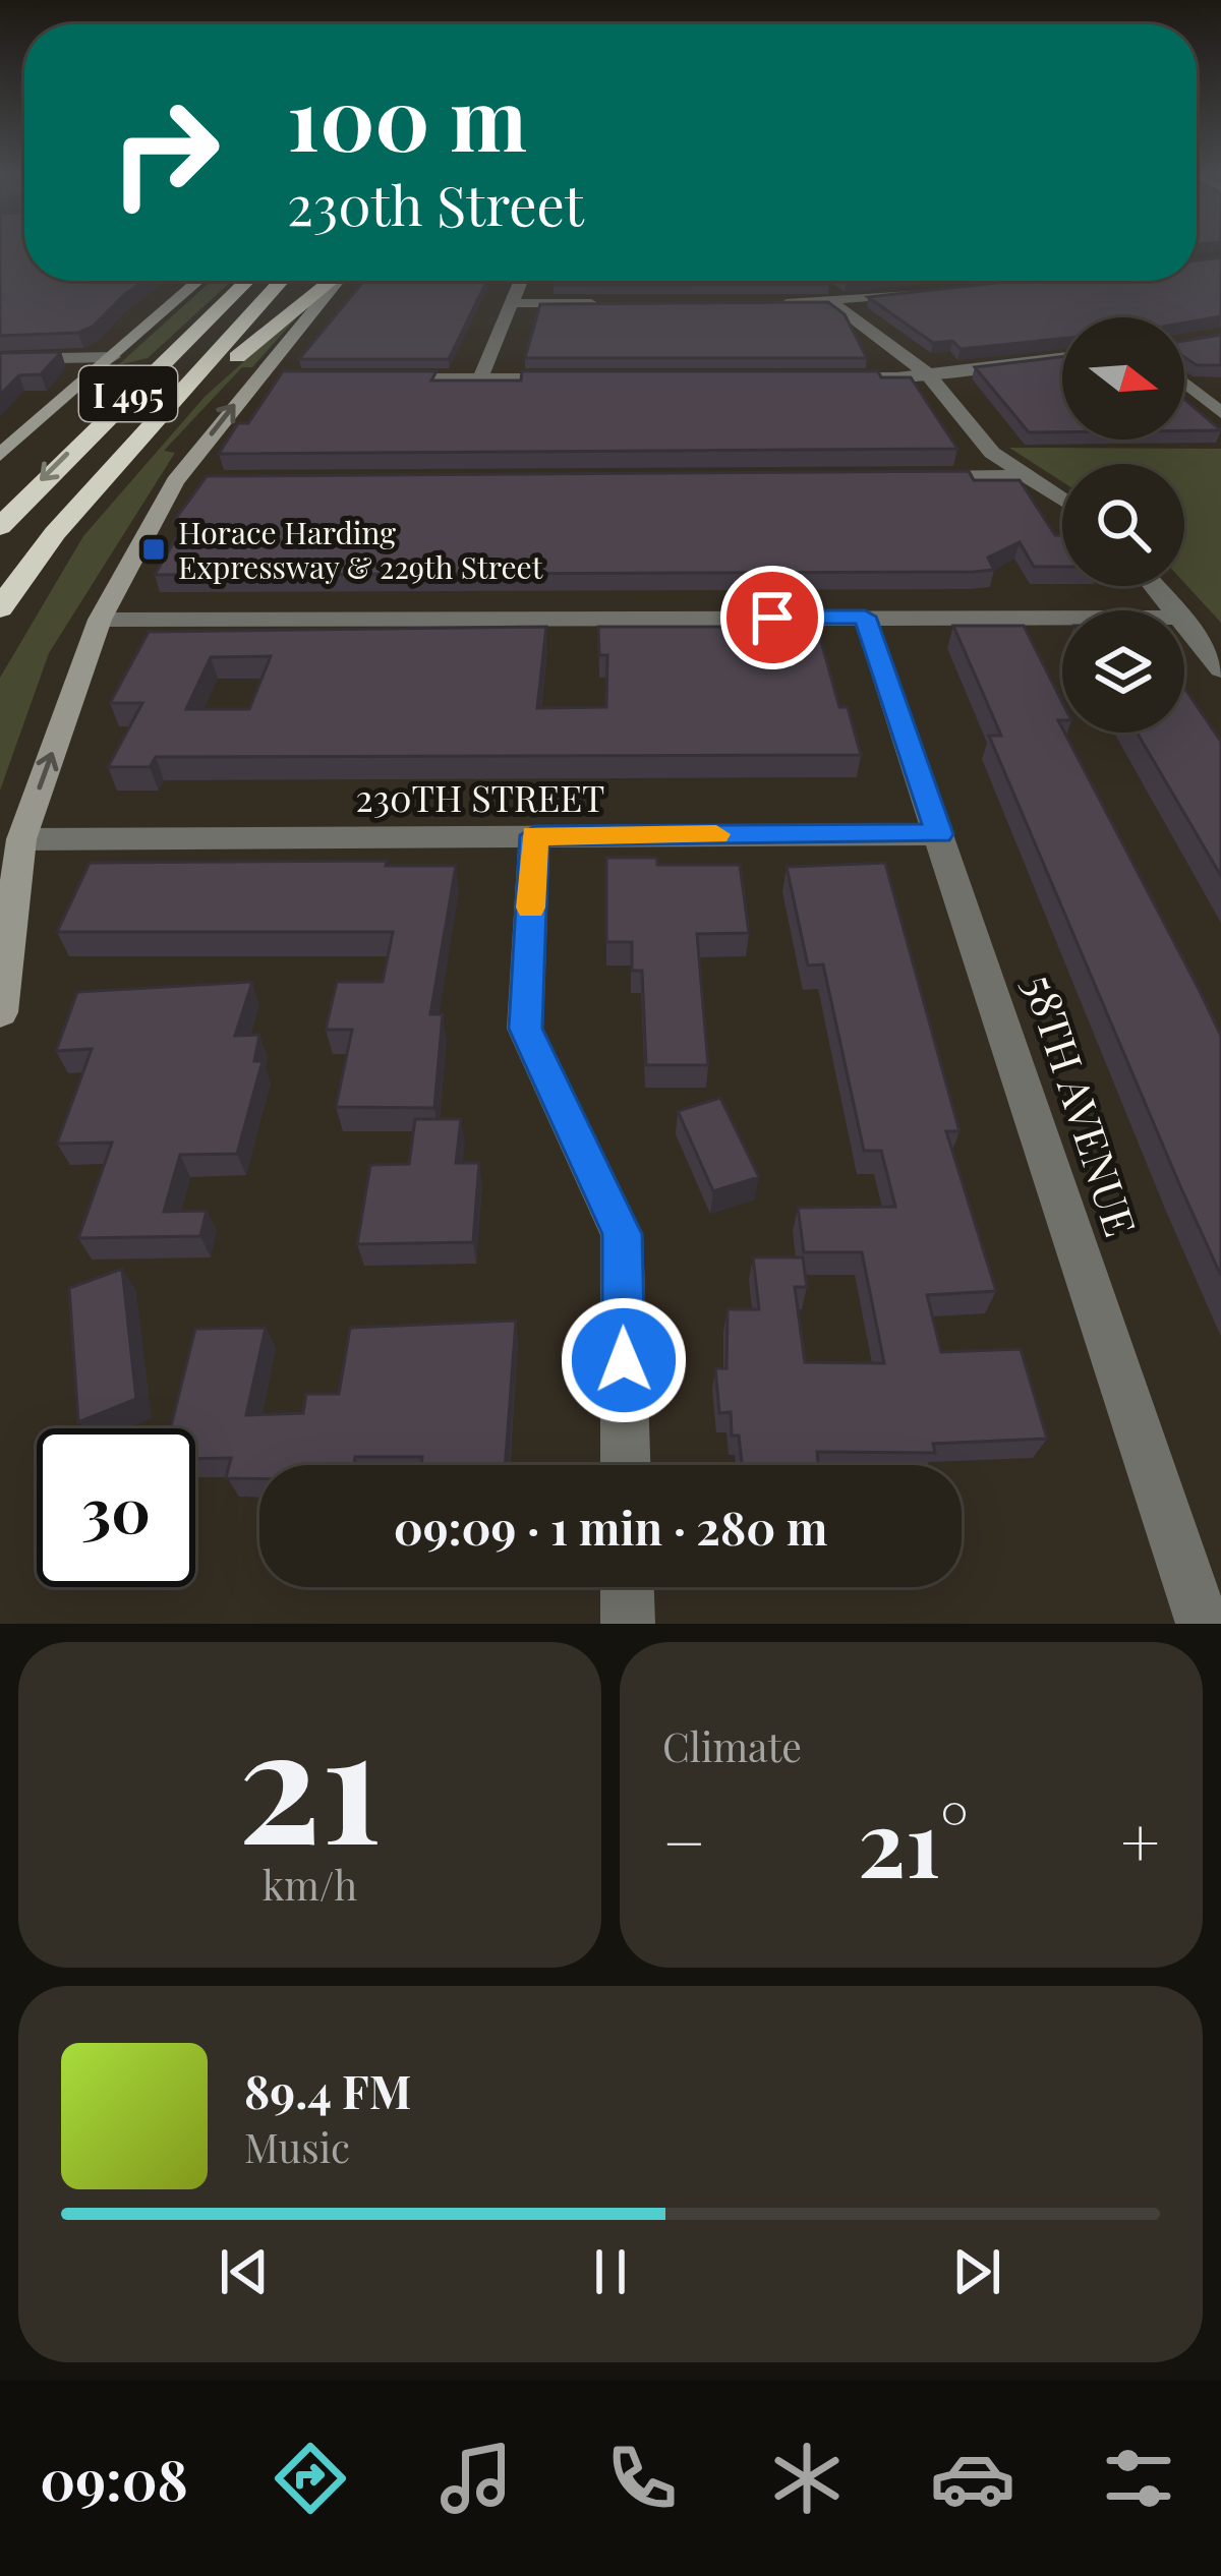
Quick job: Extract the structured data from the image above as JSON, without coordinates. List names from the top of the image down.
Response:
{
  "streets": {
    "highway": ["I 495"],
    "street": ["230TH STREET", "58TH AVENUE"]
  },
  "crossings": [
    ["230TH STREET", "58TH AVENUE"]
  ],
  "places": {
    "transit": ["Horace Harding Expressway & 229th Street"]
  },
  "north": "right",
  "page": {
    "turn": ["100 m", "230th Street"],
    "limit": "30",
    "trip": "09:09 · 1 min · 280 m",
    "tile": [
      ["21", "km/h"],
      "Climate"
    ],
    "heat": ["−", "21°", "+"],
    "song": ["89.4 FM", "Music"],
    "tabs": "09:08"
  }
}
